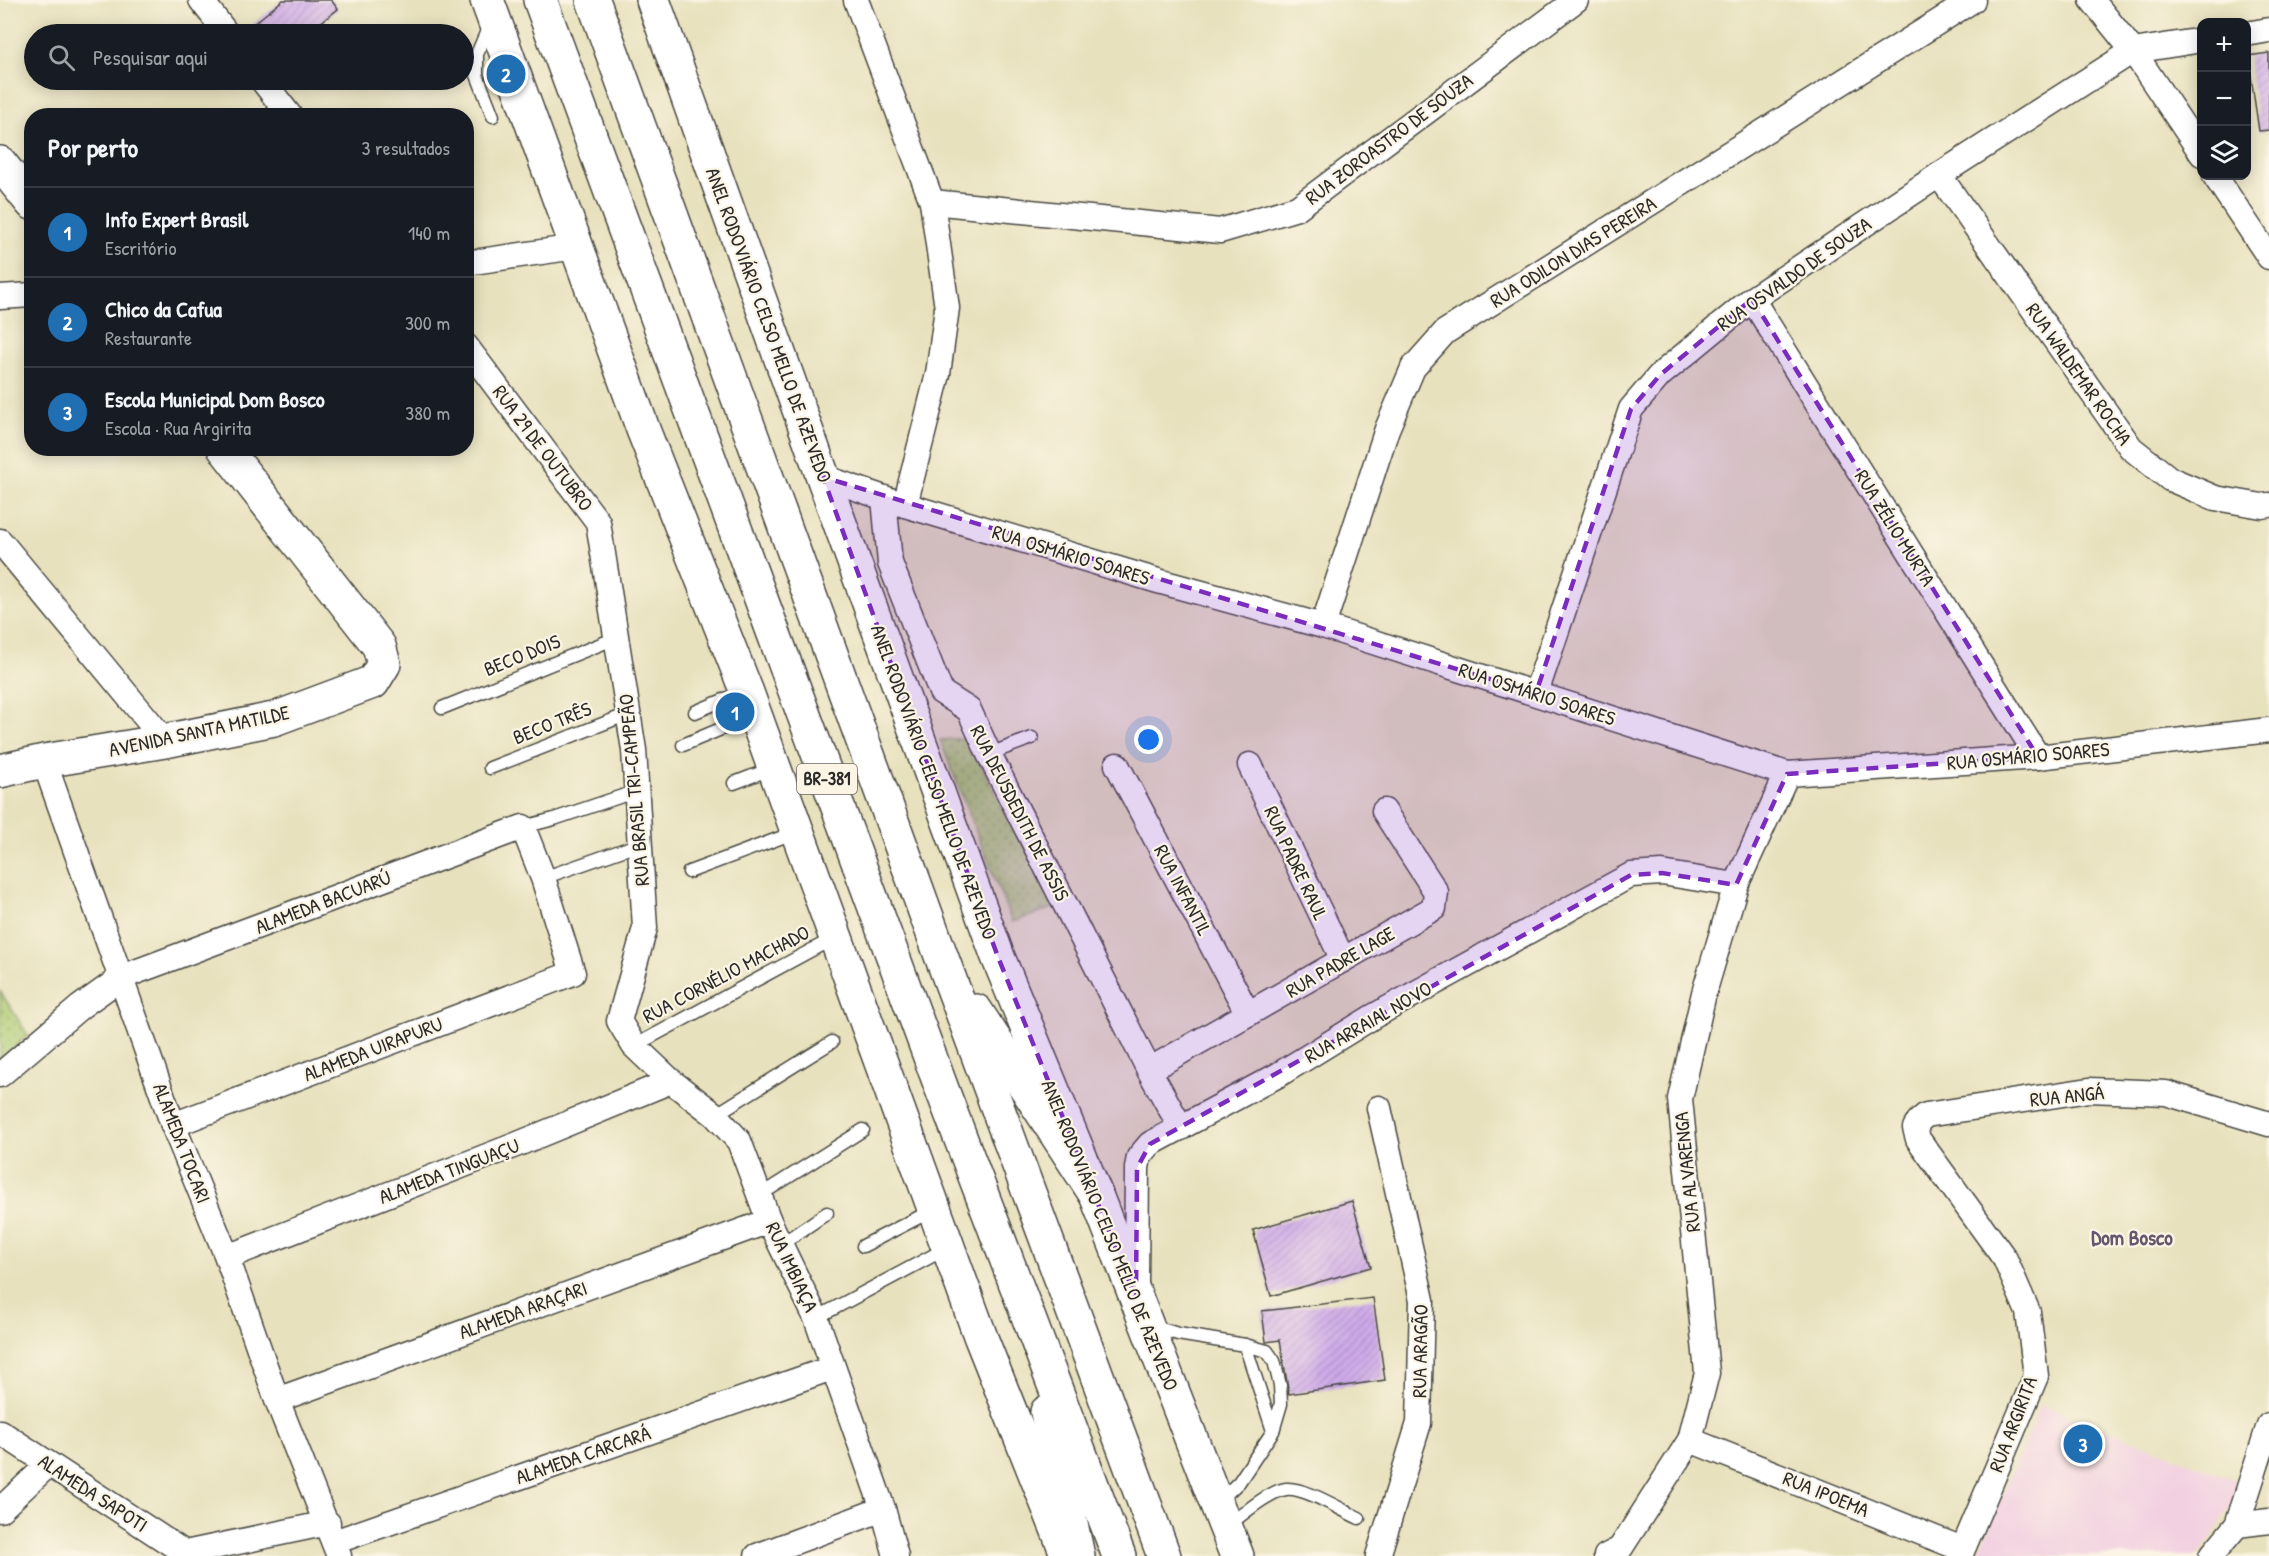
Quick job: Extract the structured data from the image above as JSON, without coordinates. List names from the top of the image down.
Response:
{
  "streets": {
    "main road": ["ANEL RODOVIÁRIO CELSO MELLO DE AZEVEDO", "AVENIDA SANTA MATILDE", "BR-381"],
    "street": [
      "RUA ZOROASTRO DE SOUZA",
      "RUA ODILON DIAS PEREIRA",
      "RUA OSVALDO DE SOUZA",
      "RUA WALDEMAR ROCHA",
      "RUA 29 DE OUTUBRO",
      "RUA ZÉLIO MURTA",
      "RUA OSMÁRIO SOARES",
      "RUA BRASIL TRI-CAMPEÃO",
      "RUA DEUSDEDITH DE ASSIS",
      "RUA PADRE RAUL",
      "RUA INFANTIL",
      "ALAMEDA BACUARÚ",
      "RUA PADRE LAGE",
      "RUA ARRAIAL NOVO",
      "ALAMEDA UIRAPURU",
      "RUA ANGÁ",
      "ALAMEDA TOCARI",
      "ALAMEDA TINGUAÇU",
      "RUA ALVARENGA",
      "RUA IMBIAÇA",
      "ALAMEDA ARAÇARI",
      "RUA ARAGÃO",
      "RUA ARGIRITA",
      "ALAMEDA CARCARÁ",
      "ALAMEDA SAPOTI",
      "RUA IPOEMA"
    ],
    "lane": ["BECO DOIS", "BECO TRÊS", "RUA CORNÉLIO MACHADO"]
  },
  "crossings": [
    ["RUA ZOROASTRO DE SOUZA", "RUA DEUSDEDITH DE ASSIS"],
    ["RUA ODILON DIAS PEREIRA", "RUA OSMÁRIO SOARES"],
    ["RUA OSVALDO DE SOUZA", "RUA WALDEMAR ROCHA"],
    ["RUA OSVALDO DE SOUZA", "RUA ZÉLIO MURTA"],
    ["RUA OSVALDO DE SOUZA", "RUA OSMÁRIO SOARES"],
    ["ANEL RODOVIÁRIO CELSO MELLO DE AZEVEDO", "RUA OSMÁRIO SOARES"],
    ["ANEL RODOVIÁRIO CELSO MELLO DE AZEVEDO", "RUA ARRAIAL NOVO"],
    ["RUA 29 DE OUTUBRO", "RUA BRASIL TRI-CAMPEÃO"],
    ["RUA ZÉLIO MURTA", "RUA OSMÁRIO SOARES"],
    ["RUA OSMÁRIO SOARES", "RUA DEUSDEDITH DE ASSIS"],
    ["RUA OSMÁRIO SOARES", "RUA ALVARENGA"],
    ["BECO DOIS", "RUA BRASIL TRI-CAMPEÃO"],
    ["BECO TRÊS", "RUA BRASIL TRI-CAMPEÃO"],
    ["AVENIDA SANTA MATILDE", "ALAMEDA TOCARI"],
    ["RUA BRASIL TRI-CAMPEÃO", "RUA IMBIAÇA"],
    ["RUA DEUSDEDITH DE ASSIS", "RUA PADRE LAGE"],
    ["RUA DEUSDEDITH DE ASSIS", "RUA ARRAIAL NOVO"],
    ["RUA PADRE RAUL", "RUA PADRE LAGE"],
    ["RUA INFANTIL", "RUA PADRE LAGE"],
    ["ALAMEDA BACUARÚ", "ALAMEDA TOCARI"],
    ["RUA CORNÉLIO MACHADO", "RUA IMBIAÇA"],
    ["RUA ARRAIAL NOVO", "RUA ALVARENGA"],
    ["ALAMEDA UIRAPURU", "ALAMEDA TOCARI"],
    ["RUA ANGÁ", "RUA ARGIRITA"],
    ["ALAMEDA TOCARI", "ALAMEDA TINGUAÇU"],
    ["ALAMEDA TOCARI", "ALAMEDA ARAÇARI"],
    ["ALAMEDA TOCARI", "ALAMEDA CARCARÁ"],
    ["ALAMEDA TINGUAÇU", "RUA IMBIAÇA"],
    ["RUA ALVARENGA", "RUA IPOEMA"],
    ["RUA IMBIAÇA", "ALAMEDA ARAÇARI"],
    ["RUA IMBIAÇA", "ALAMEDA CARCARÁ"],
    ["RUA ARGIRITA", "RUA IPOEMA"]
  ],
  "districts": ["Dom Bosco"],
  "page": {
    "map_buttons": ["+", "−"],
    "search": "Pesquisar aqui",
    "pins": ["2", "1", "3"],
    "heading": ["Por perto", "3 resultados"],
    "list": [
      {
        "mark": "1",
        "name": "Info Expert Brasil",
        "note": "Escritório",
        "value": "140 m"
      },
      {
        "mark": "2",
        "name": "Chico da Cafua",
        "note": "Restaurante",
        "value": "300 m"
      },
      {
        "mark": "3",
        "name": "Escola Municipal Dom Bosco",
        "note": "Escola · Rua Argirita",
        "value": "380 m"
      }
    ]
  }
}
